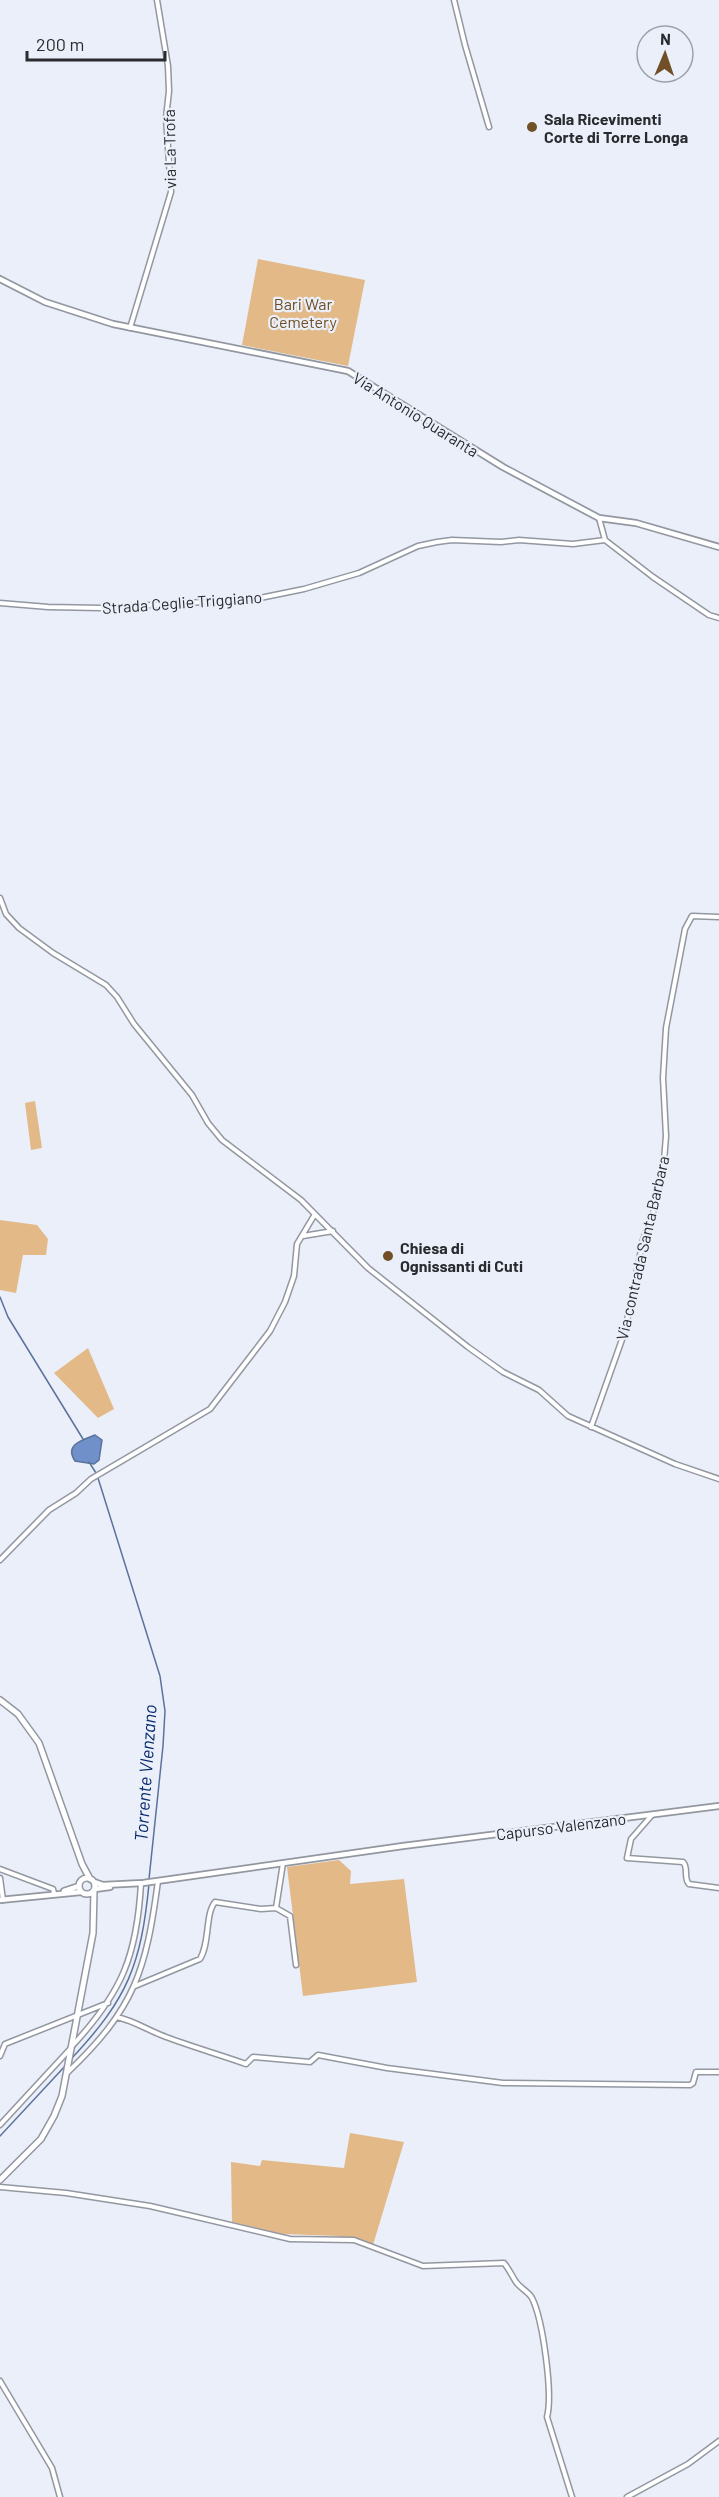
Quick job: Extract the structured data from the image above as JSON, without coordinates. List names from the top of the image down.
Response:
{
  "streets": {
    "street": [
      "via La Trofa",
      "Via Antonio Quaranta",
      "Strada Ceglie Triggiano",
      "Via contrada Santa Barbara",
      "Capurso Valenzano"
    ]
  },
  "crossings": [
    ["via La Trofa", "Via Antonio Quaranta"]
  ],
  "water": ["Torrente Vlenzano"],
  "parks": ["Bari War Cemetery"],
  "places": ["Sala Ricevimenti Corte di Torre Longa", "Chiesa di Ognissanti di Cuti"],
  "scale_bar": "200 m",
  "north": "top"
}
